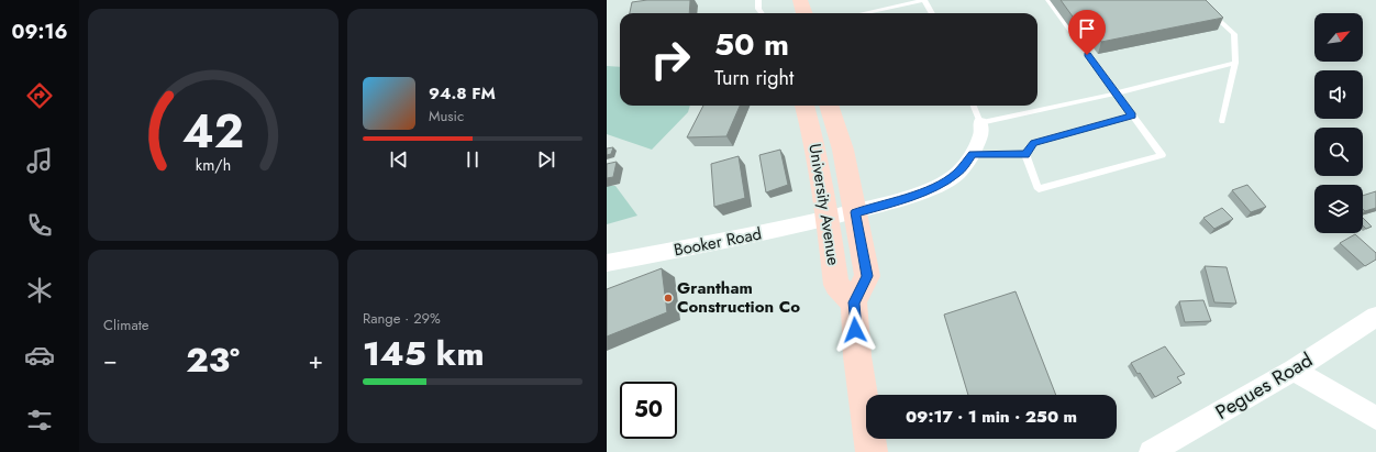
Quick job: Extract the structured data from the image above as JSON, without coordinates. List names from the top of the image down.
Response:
{
  "streets": {
    "main road": ["University Avenue"],
    "street": ["Booker Road", "Pegues Road"]
  },
  "crossings": [
    ["University Avenue", "Booker Road"]
  ],
  "places": ["Grantham Construction Co"],
  "north": "top right",
  "page": {
    "tabs": "09:16",
    "turn": ["50 m", "Turn right"],
    "song": ["94.8 FM", "Music"],
    "tile": [
      "Climate",
      ["Range · 29%", "145 km"]
    ],
    "heat": ["−", "23°", "+"],
    "limit": "50",
    "trip": "09:17 · 1 min · 250 m",
    "gauge": ["42", "km/h"]
  }
}
